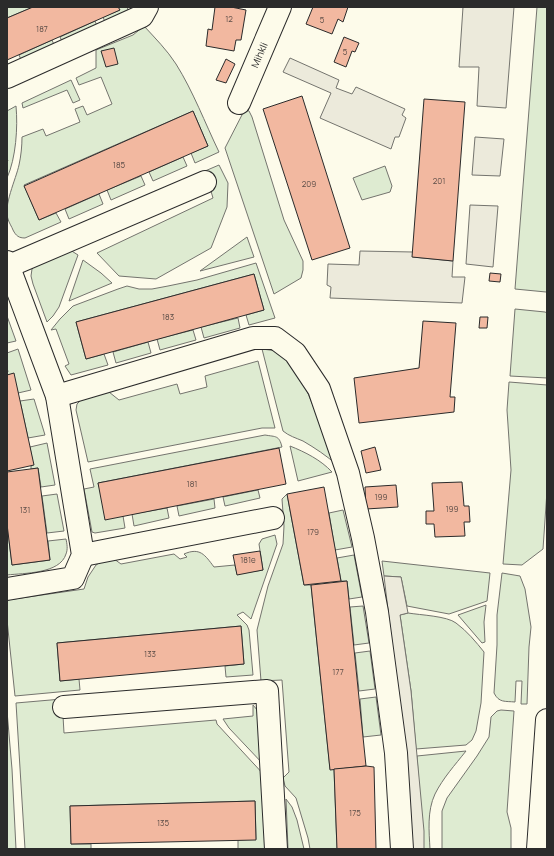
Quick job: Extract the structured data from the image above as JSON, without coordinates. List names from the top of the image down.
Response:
{
  "streets": {
    "street": ["Mihkli"]
  },
  "house_numbers": [
    "12",
    "5",
    "187",
    "5",
    "185",
    "201",
    "209",
    "183",
    "181",
    "199",
    "199",
    "131",
    "179",
    "181e",
    "133",
    "177",
    "175",
    "135"
  ]
}
